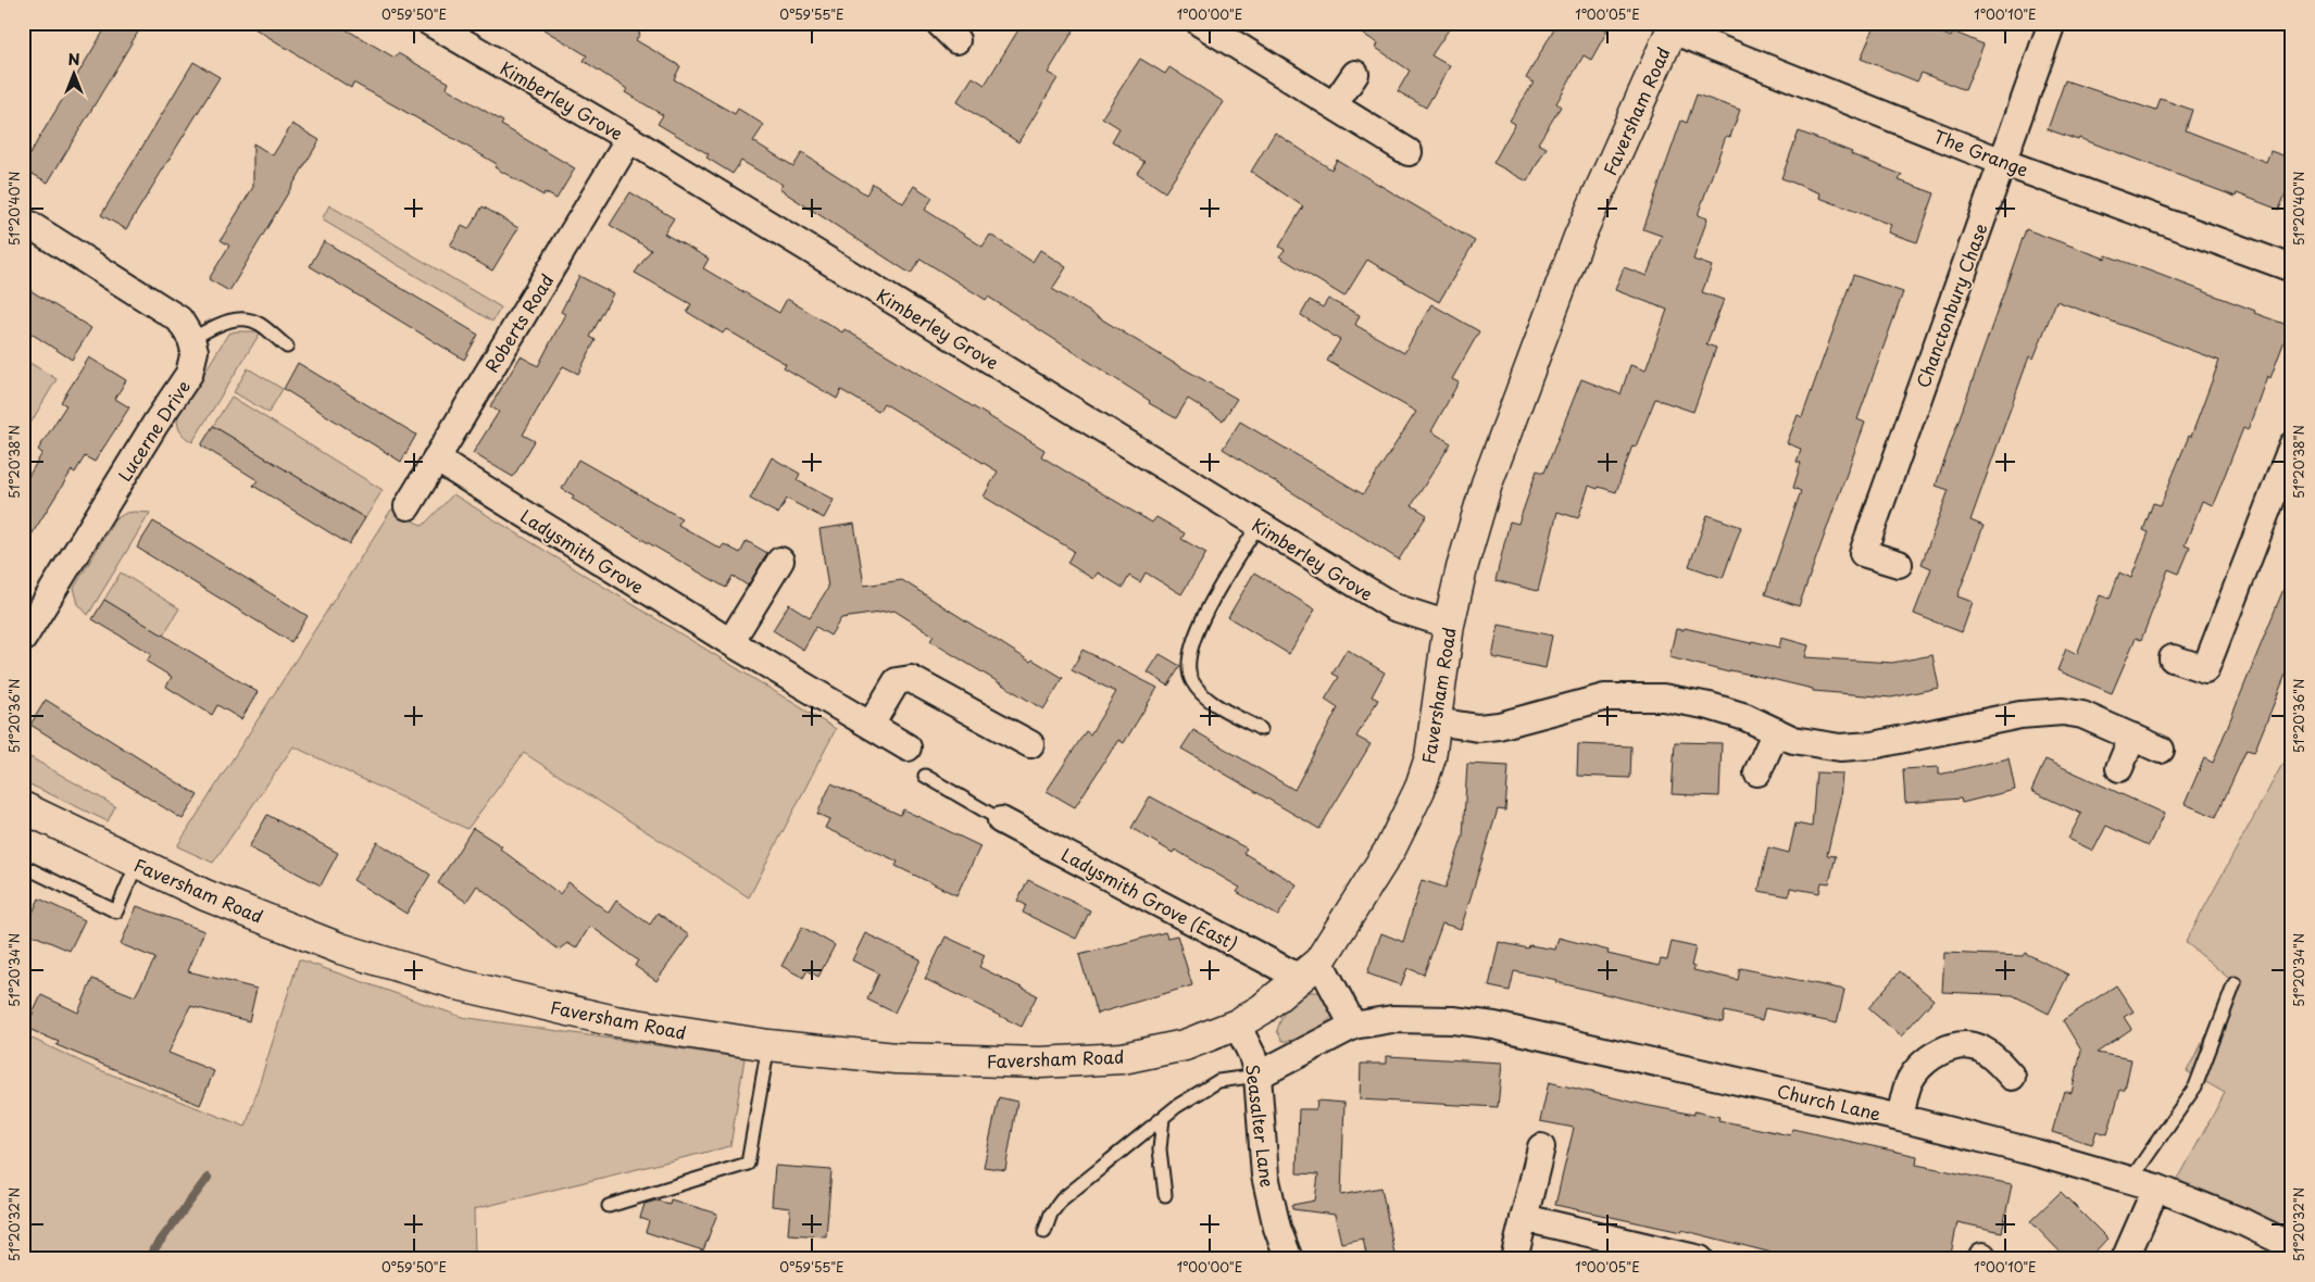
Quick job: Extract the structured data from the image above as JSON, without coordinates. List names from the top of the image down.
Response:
{
  "streets": {
    "street": [
      "Kimberley Grove",
      "Faversham Road",
      "The Grange",
      "Chanctonbury Chase",
      "Roberts Road",
      "Lucerne Drive",
      "Ladysmith Grove",
      "Ladysmith Grove (East)",
      "Church Lane",
      "Seasalter Lane"
    ]
  },
  "crossings": [
    ["Kimberley Grove", "Faversham Road"],
    ["Kimberley Grove", "Roberts Road"],
    ["Faversham Road", "The Grange"],
    ["Faversham Road", "Ladysmith Grove (East)"],
    ["Faversham Road", "Seasalter Lane"],
    ["The Grange", "Chanctonbury Chase"],
    ["Roberts Road", "Ladysmith Grove"],
    ["Church Lane", "Seasalter Lane"]
  ],
  "north": "top",
  "coordinates": [
    "0°59'50\"E",
    "0°59'55\"E",
    "1°00'00\"E",
    "1°00'05\"E",
    "1°00'10\"E",
    "51°20'40\"N",
    "51°20'38\"N",
    "51°20'36\"N",
    "51°20'34\"N",
    "51°20'32\"N"
  ]
}
